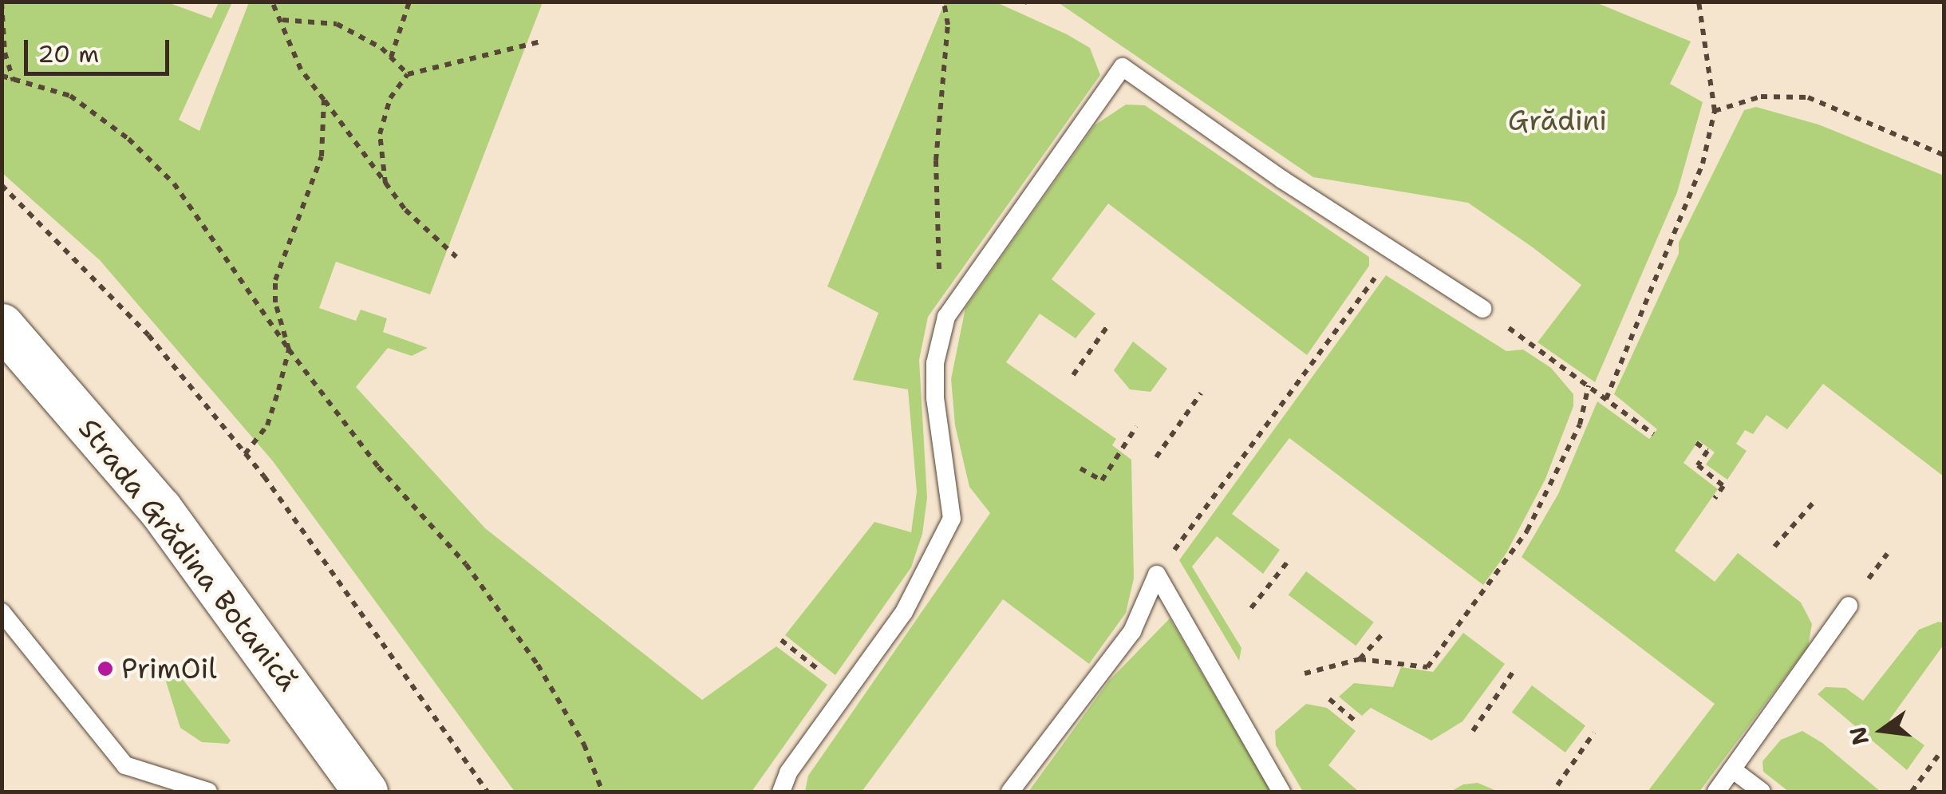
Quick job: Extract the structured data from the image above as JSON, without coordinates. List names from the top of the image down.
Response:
{
  "streets": {
    "main road": ["Strada Grădina Botanică"]
  },
  "parks": ["Grădini"],
  "places": ["PrimOil"],
  "scale_bar": "20 m",
  "north": "left"
}
